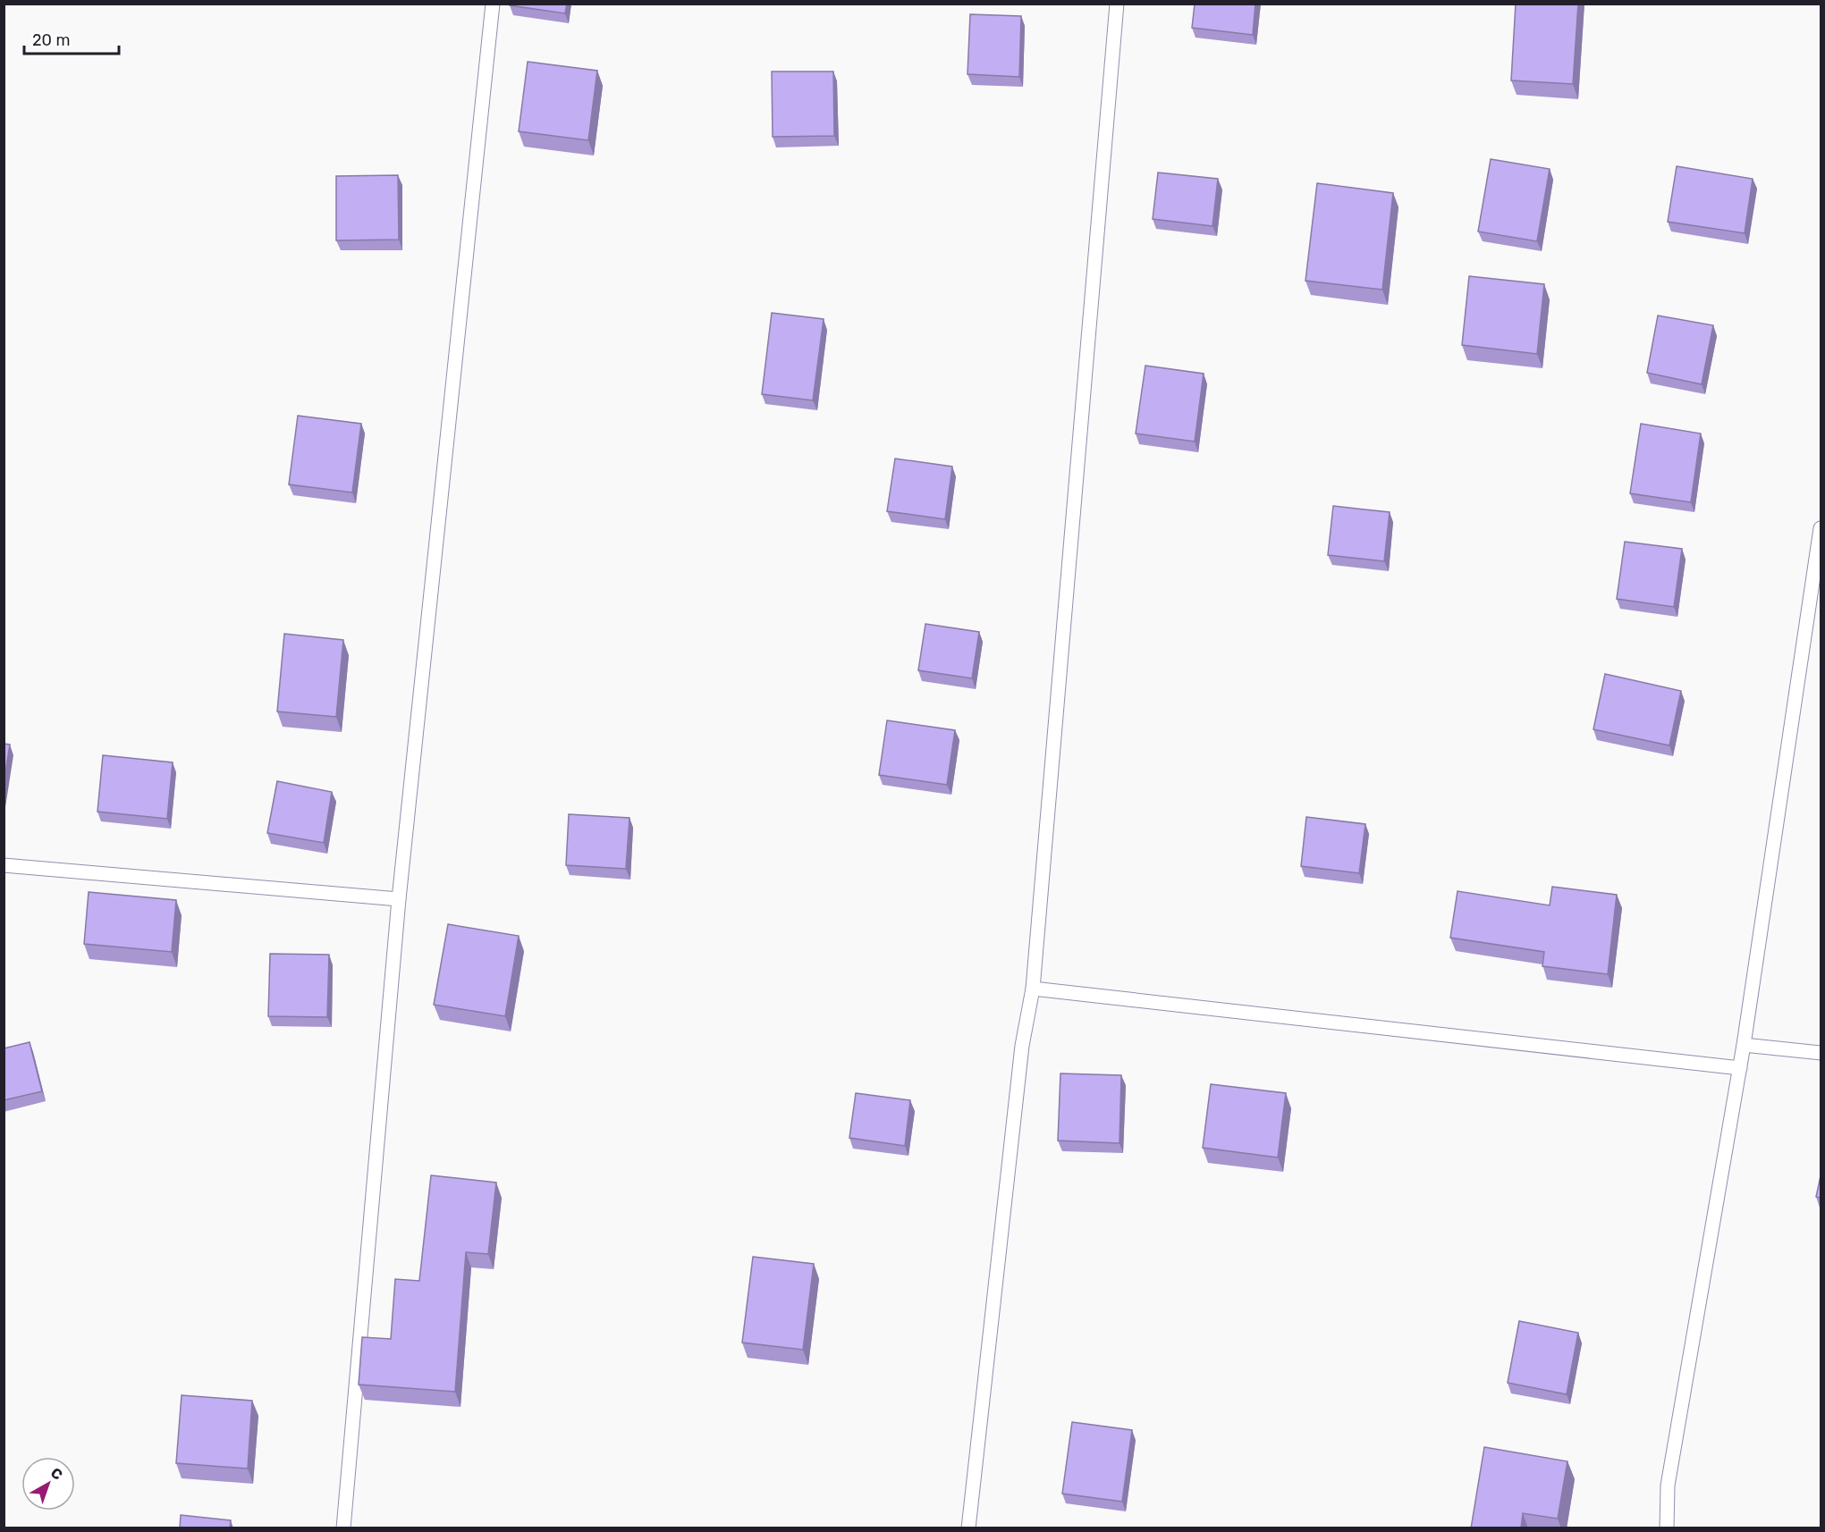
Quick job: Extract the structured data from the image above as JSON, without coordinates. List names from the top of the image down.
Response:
{
  "scale_bar": "20 m",
  "north": "top right"
}
